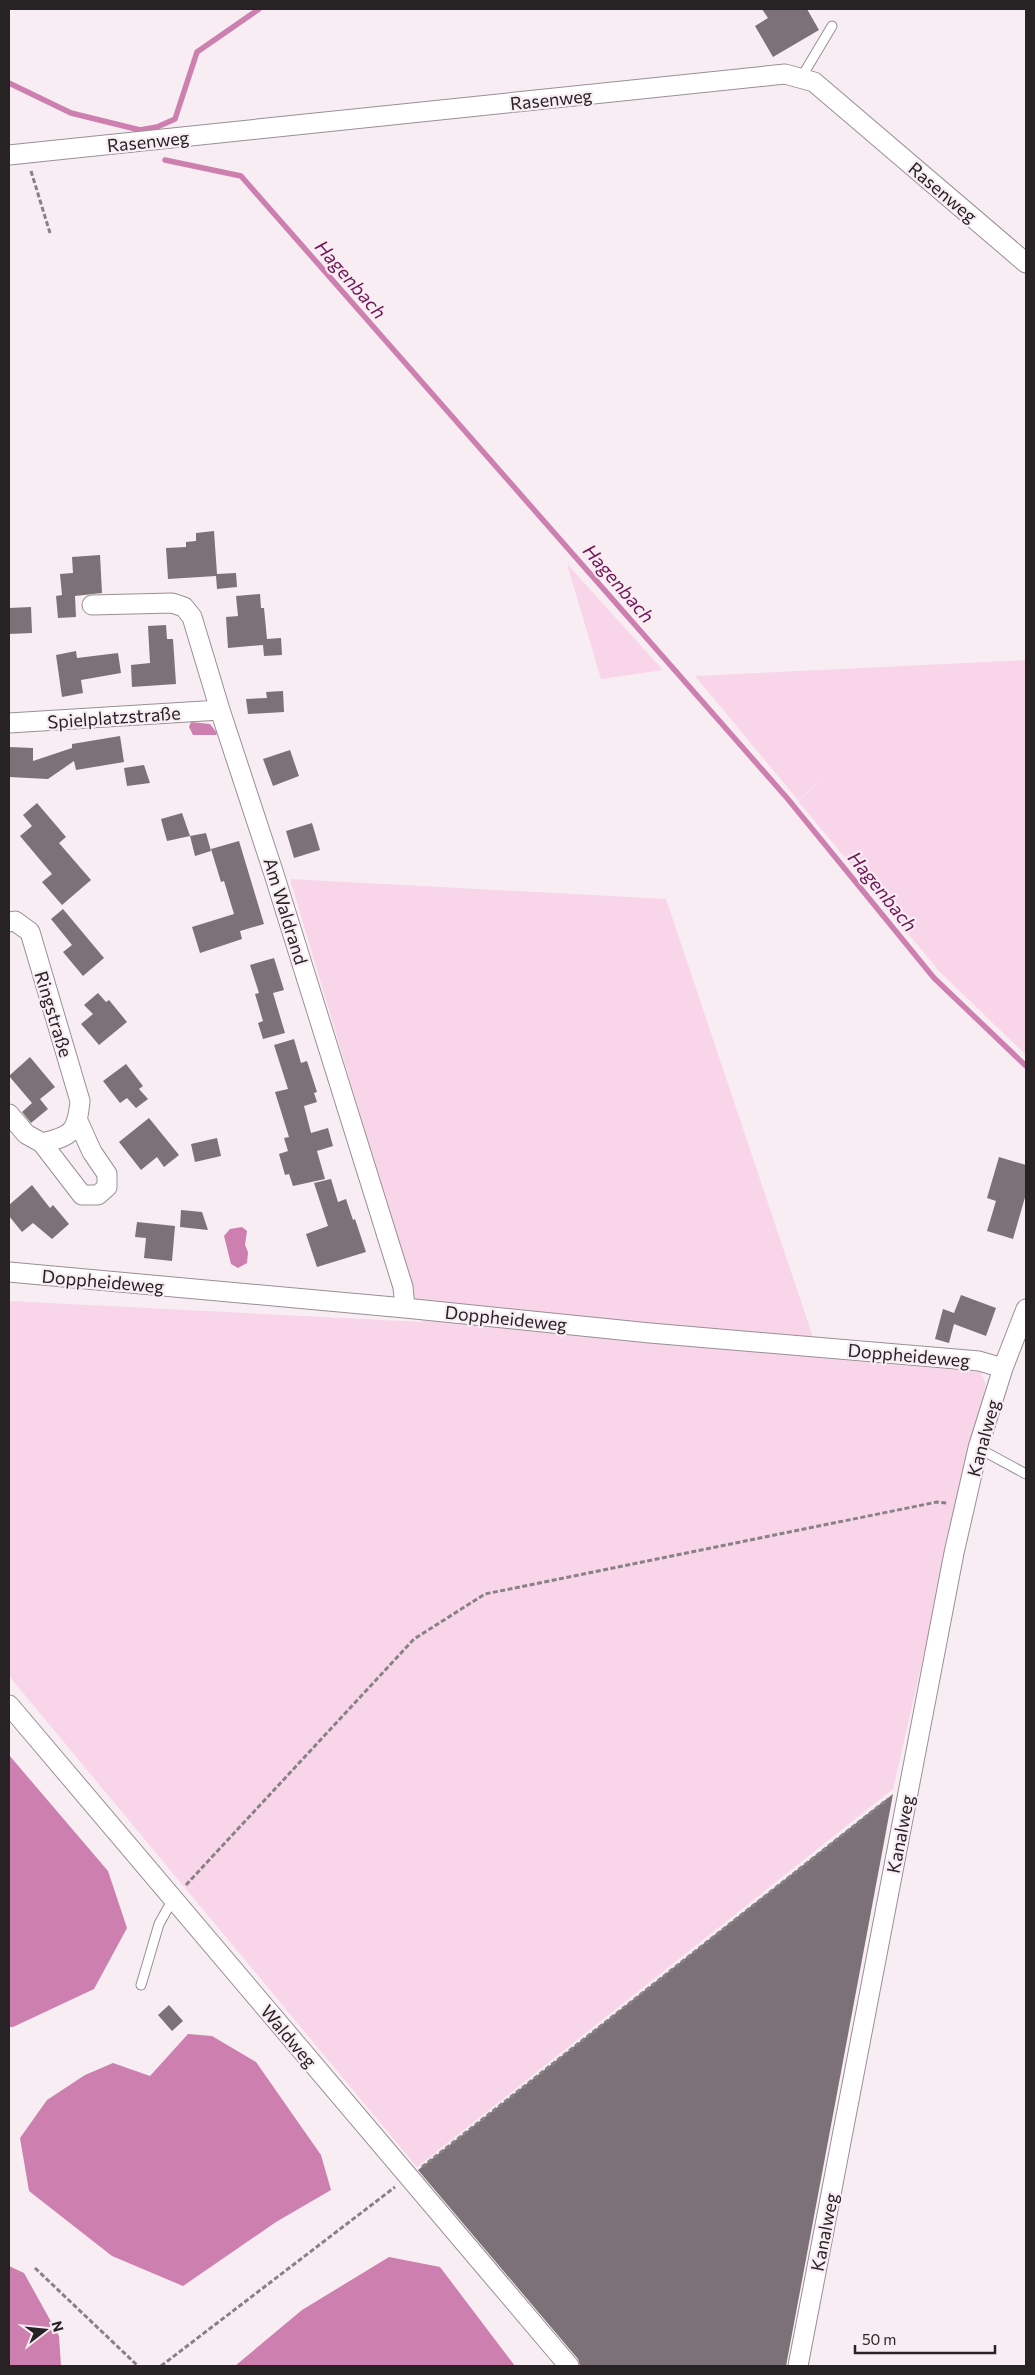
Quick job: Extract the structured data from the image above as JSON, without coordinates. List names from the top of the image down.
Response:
{
  "streets": {
    "street": [
      "Rasenweg",
      "Spielplatzstraße",
      "Am Waldrand",
      "Ringstraße",
      "Doppheideweg",
      "Kanalweg",
      "Waldweg"
    ]
  },
  "crossings": [
    ["Spielplatzstraße", "Am Waldrand"],
    ["Am Waldrand", "Doppheideweg"],
    ["Doppheideweg", "Kanalweg"]
  ],
  "water": ["Hagenbach"],
  "scale_bar": "50 m",
  "north": "right"
}
